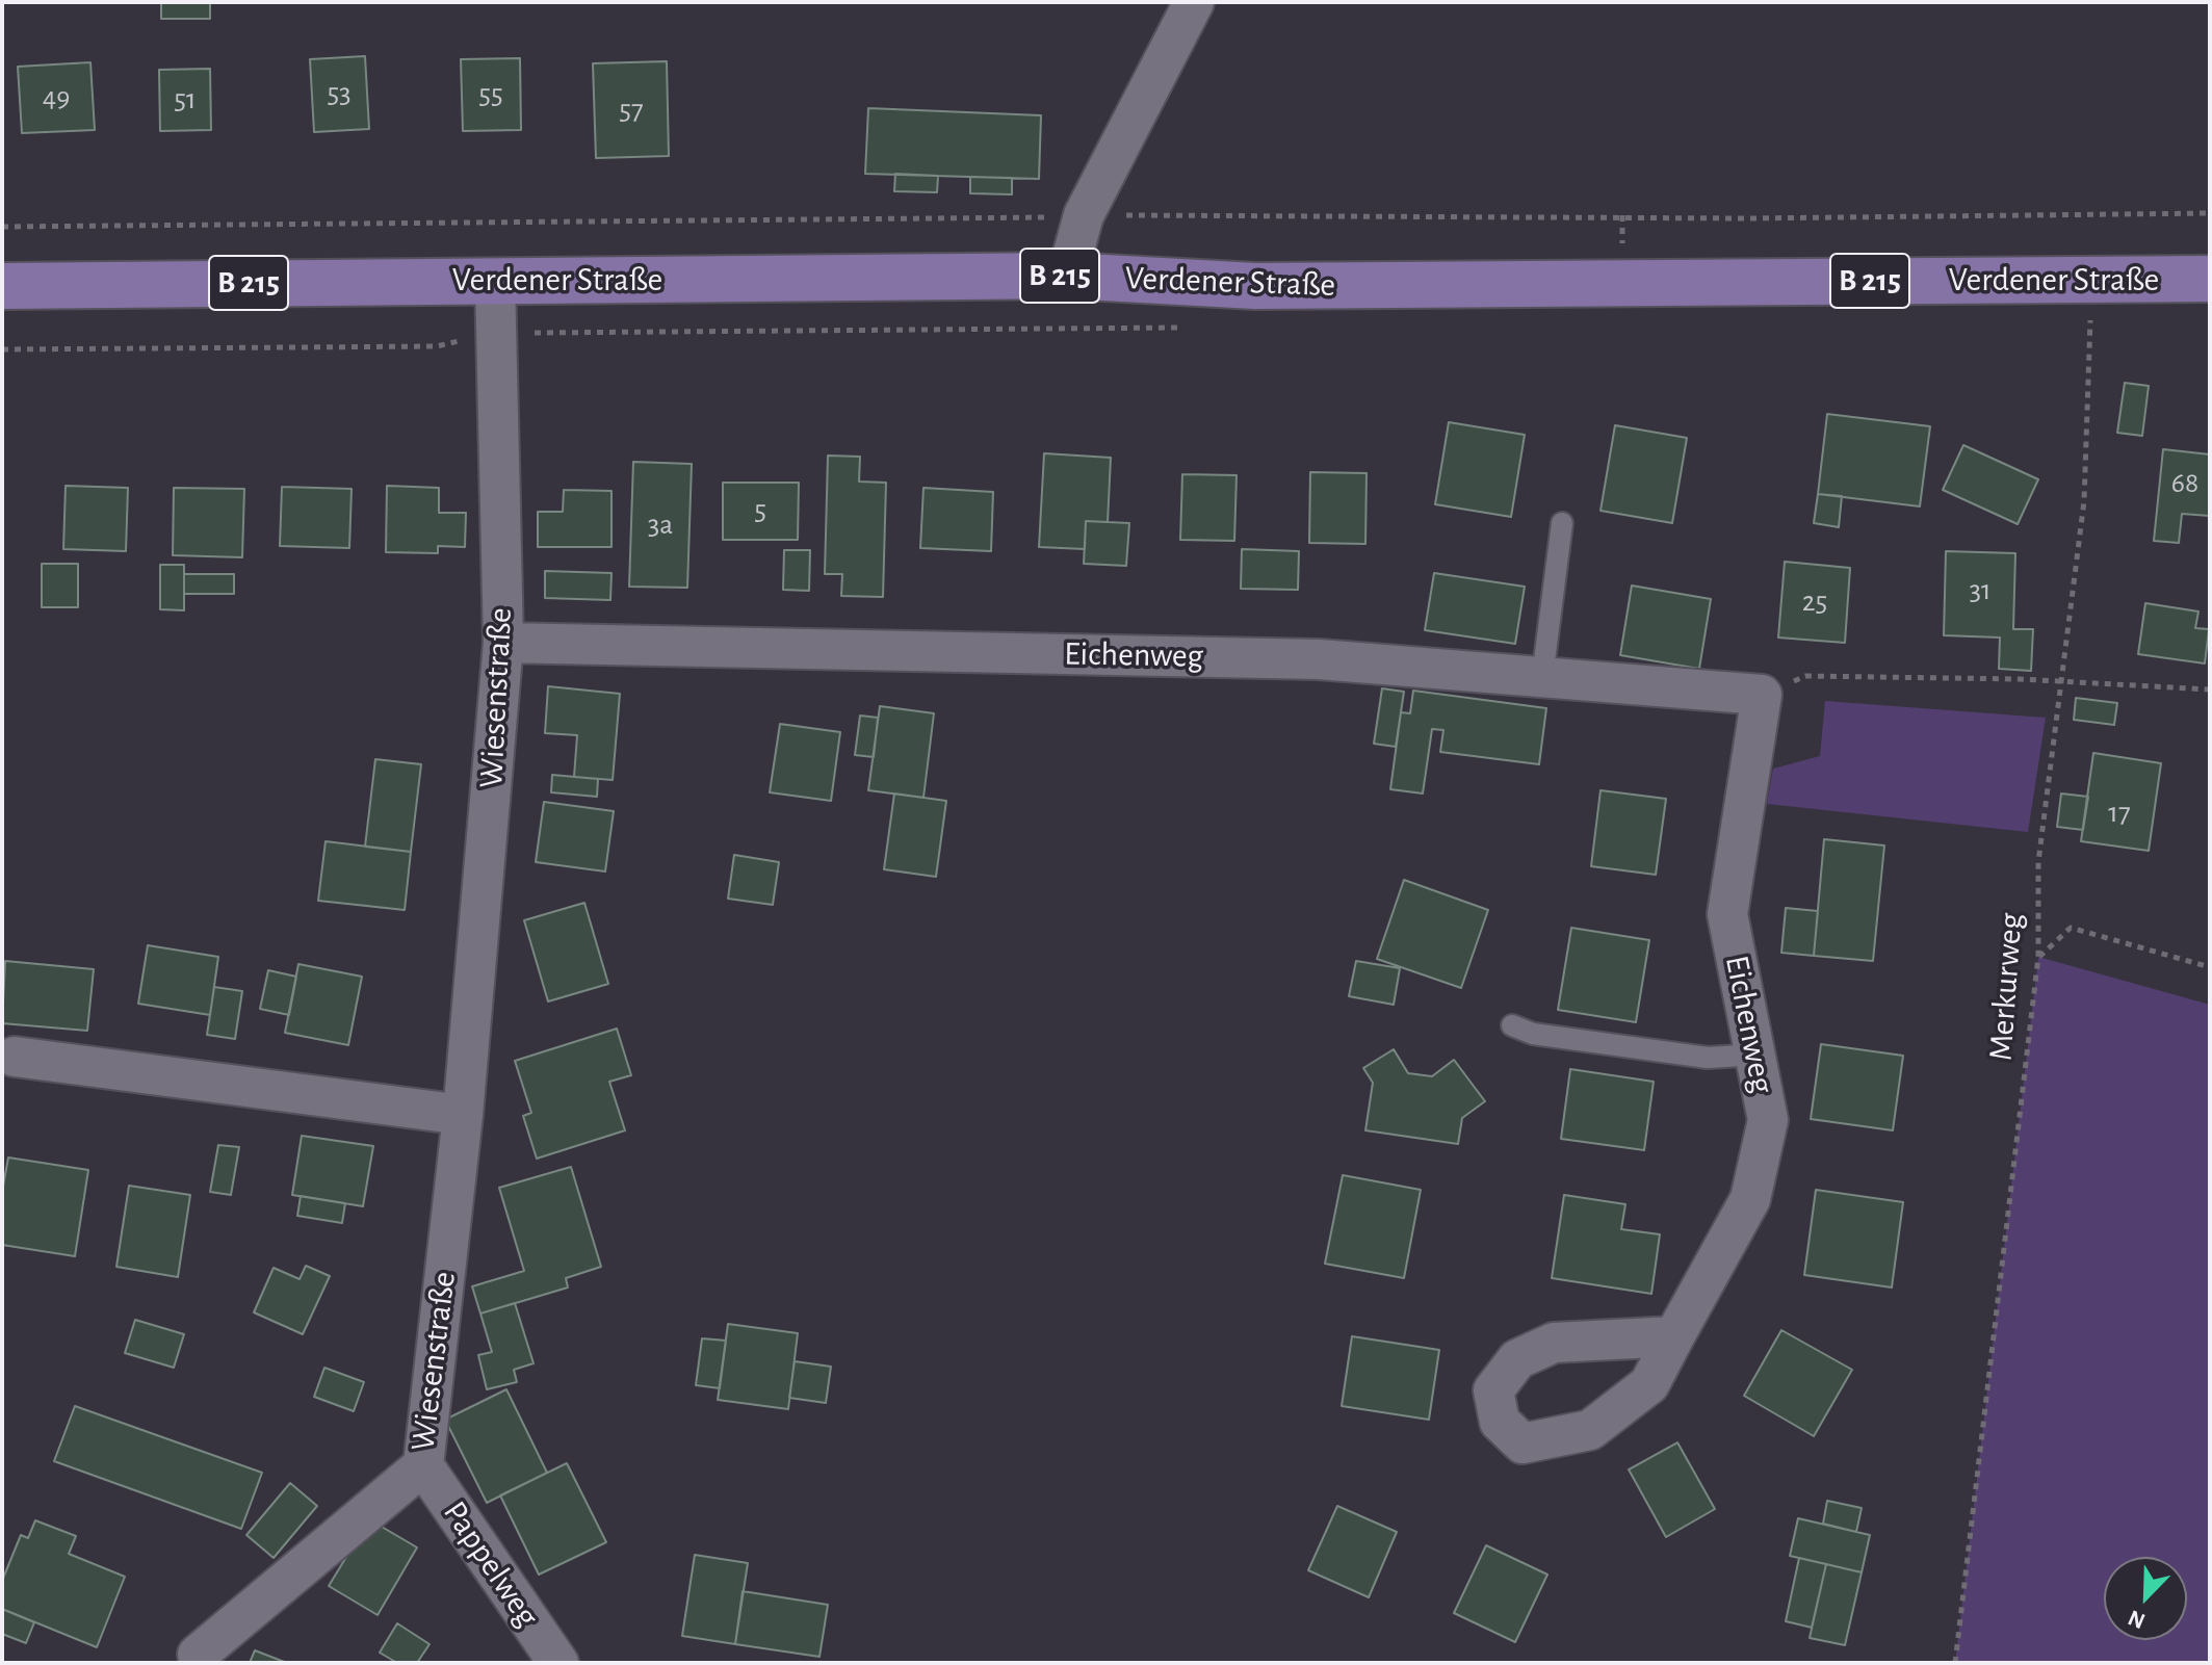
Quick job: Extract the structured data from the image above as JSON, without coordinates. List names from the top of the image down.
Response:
{
  "streets": {
    "main road": ["B 215", "Verdener Straße"],
    "street": ["Eichenweg", "Wiesenstraße", "Pappelweg"],
    "path": ["Merkurweg"]
  },
  "crossings": [
    ["Verdener Straße", "Wiesenstraße"],
    ["Eichenweg", "Wiesenstraße"],
    ["Wiesenstraße", "Pappelweg"]
  ],
  "house_numbers": [
    "53",
    "55",
    "49",
    "51",
    "57",
    "68",
    "5",
    "3a",
    "31",
    "25",
    "17"
  ],
  "north": "bottom left"
}
